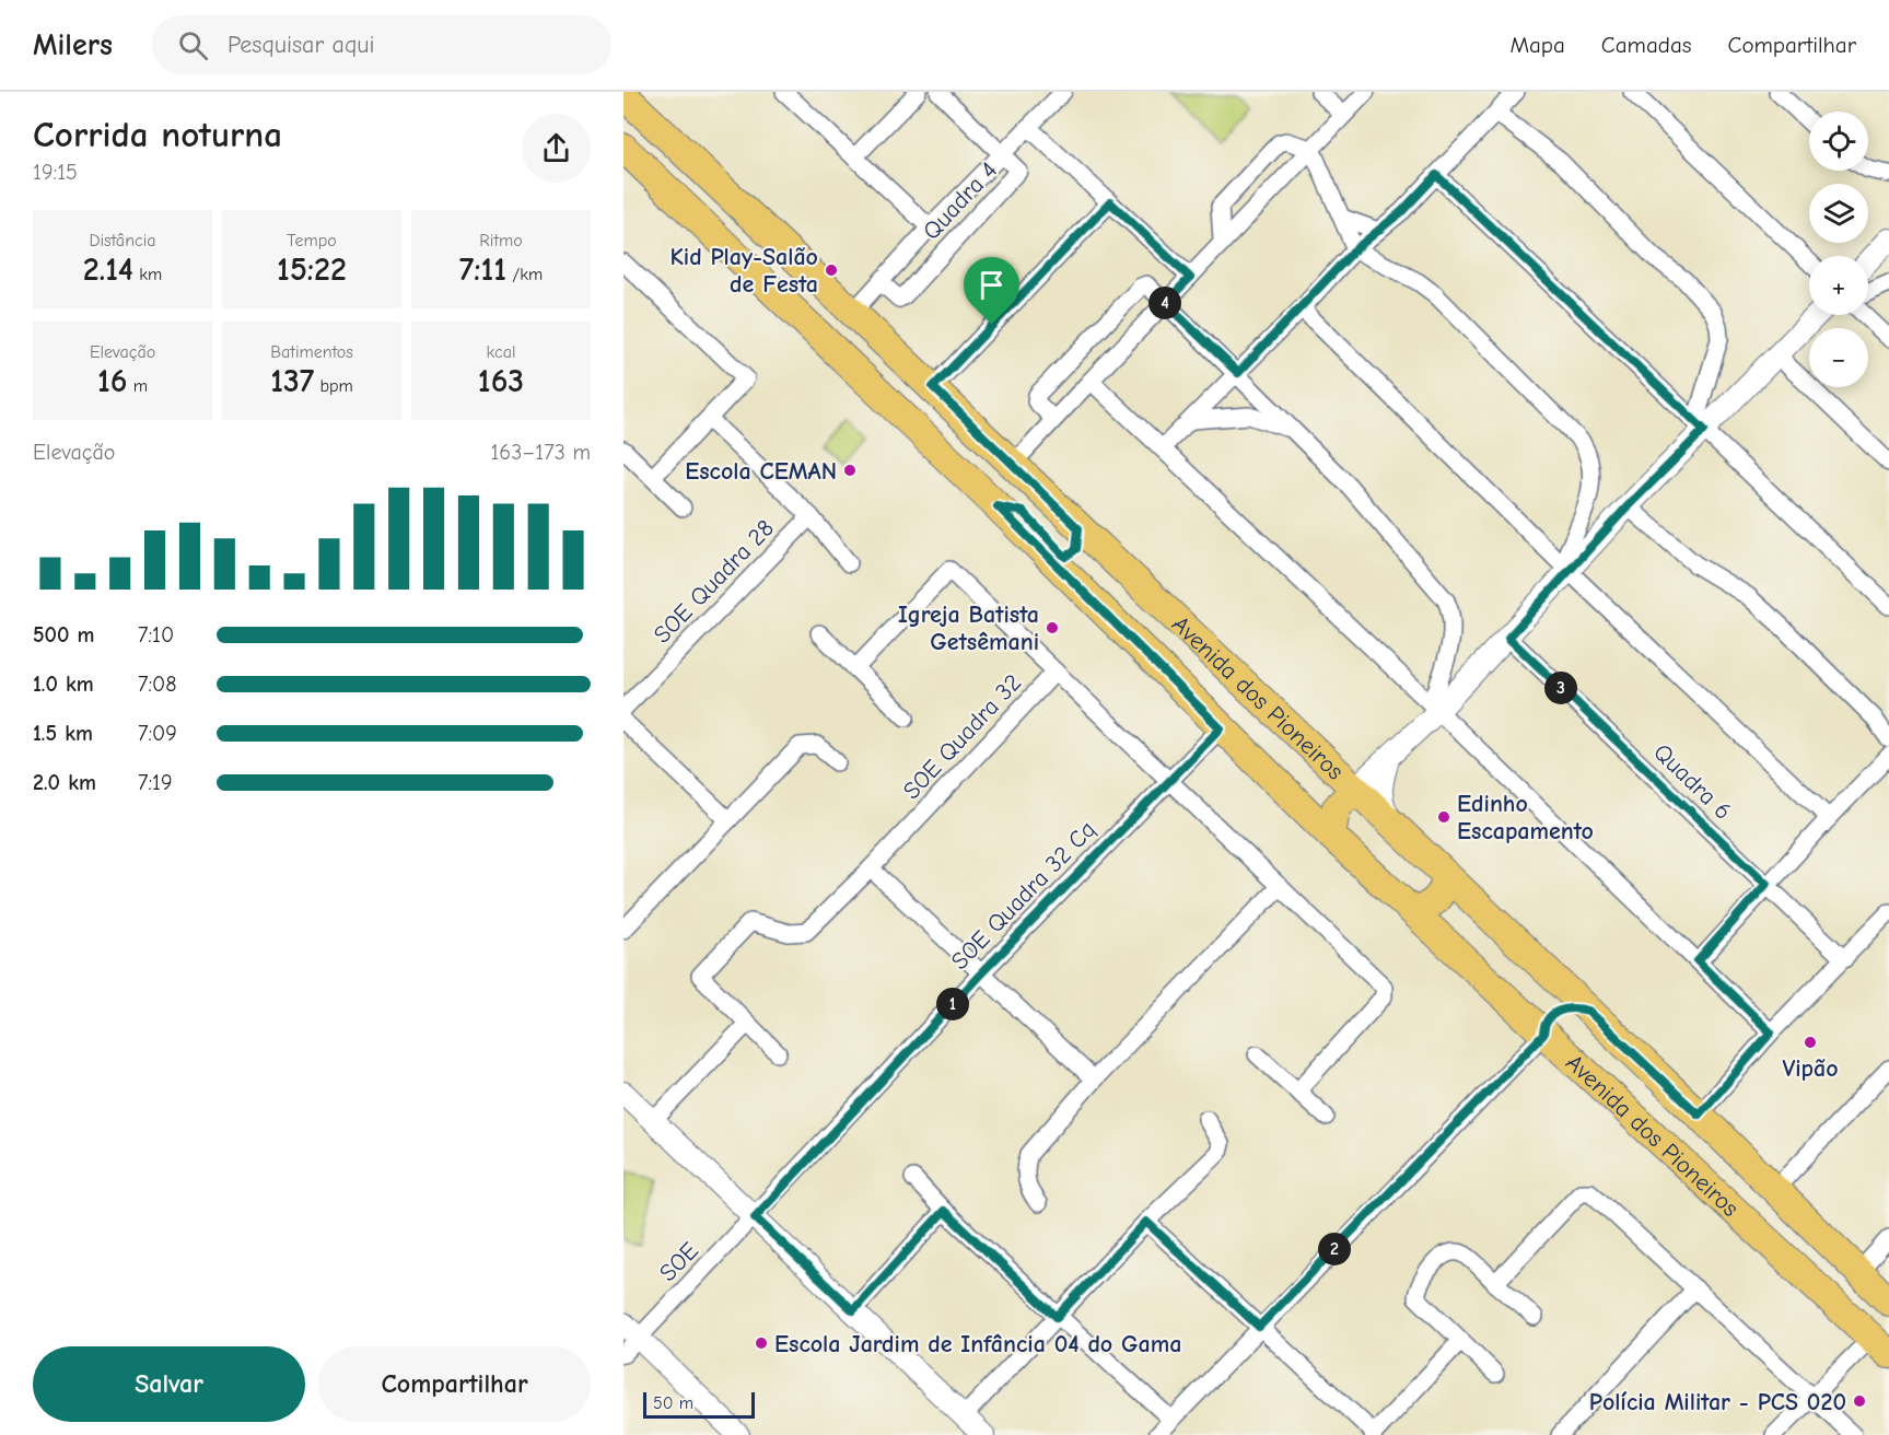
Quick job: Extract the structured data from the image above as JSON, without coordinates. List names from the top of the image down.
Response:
{
  "streets": {
    "main road": ["Avenida dos Pioneiros"],
    "street": [
      "Quadra 4",
      "SOE Quadra 28",
      "SOE Quadra 32",
      "Quadra 6",
      "SOE Quadra 32 Cq",
      "SOE"
    ]
  },
  "crossings": [
    ["Avenida dos Pioneiros", "SOE Quadra 32 Cq"],
    ["SOE Quadra 32 Cq", "SOE"]
  ],
  "places": [
    "Kid Play-Salão de Festa",
    "Escola CEMAN",
    "Igreja Batista Getsêmani",
    "Edinho Escapamento",
    "Vipão",
    "Escola Jardim de Infância 04 do Gama",
    "Polícia Militar - PCS 020"
  ],
  "scale_bar": "50 m",
  "page": {
    "header": "Milers",
    "search": "Pesquisar aqui",
    "nav": ["Mapa", "Camadas", "Compartilhar"],
    "heading": ["Corrida noturna", "19:15"],
    "map_buttons": ["+", "−"],
    "stats": [
      ["Distância", "2.14 km"],
      ["Tempo", "15:22"],
      ["Ritmo", "7:11 /km"],
      ["Elevação", "16 m"],
      ["Batimentos", "137 bpm"],
      ["kcal", "163"]
    ],
    "pins": [
      "4",
      "3",
      "1",
      "2"
    ],
    "chart": ["Elevação", "163–173 m"],
    "list": [
      {
        "name": "500 m",
        "note": "7:10"
      },
      {
        "name": "1.0 km",
        "note": "7:08"
      },
      {
        "name": "1.5 km",
        "note": "7:09"
      },
      {
        "name": "2.0 km",
        "note": "7:19"
      }
    ],
    "buttons": ["Salvar", "Compartilhar"],
    "scale": "50 m"
  }
}
